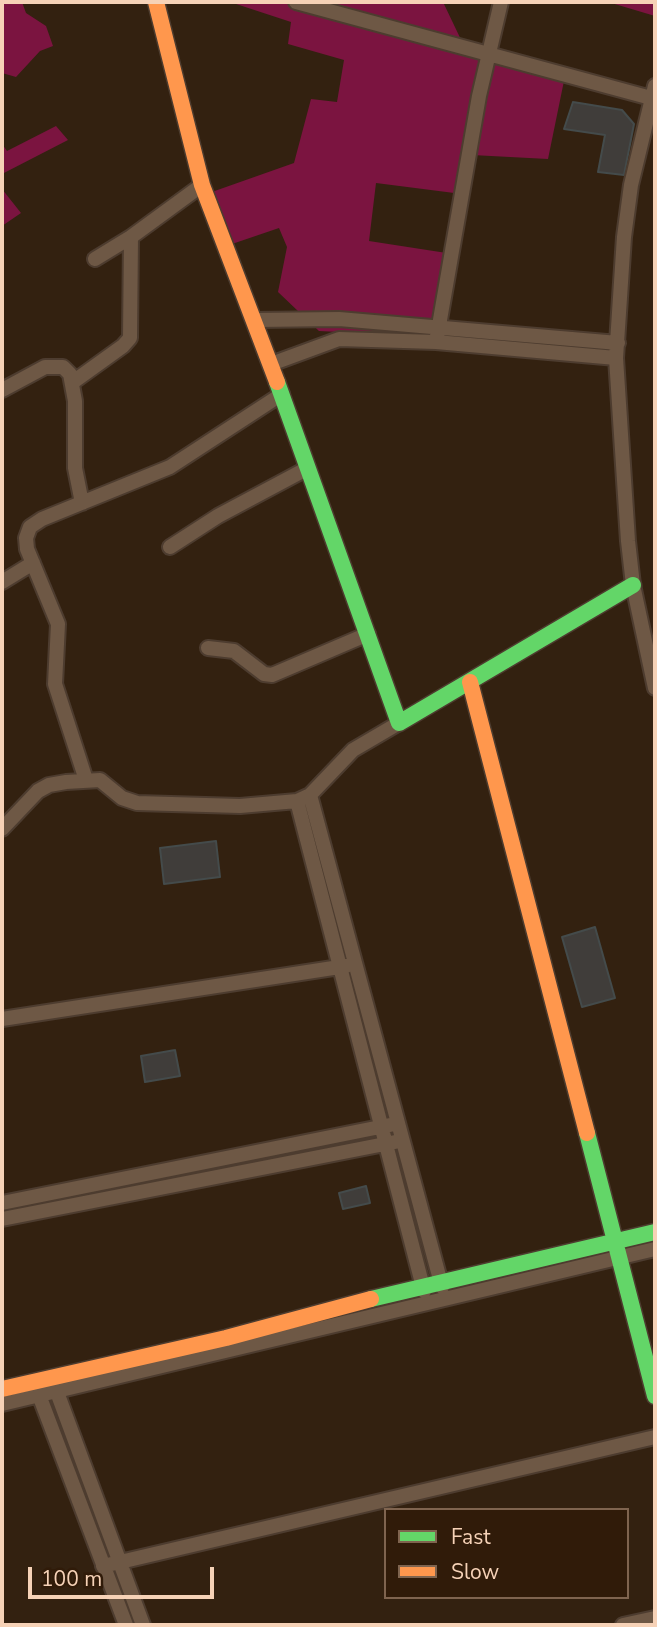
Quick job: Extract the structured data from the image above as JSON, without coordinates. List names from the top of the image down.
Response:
{
  "legend": ["Fast", "Slow"],
  "scale_bar": "100 m"
}
